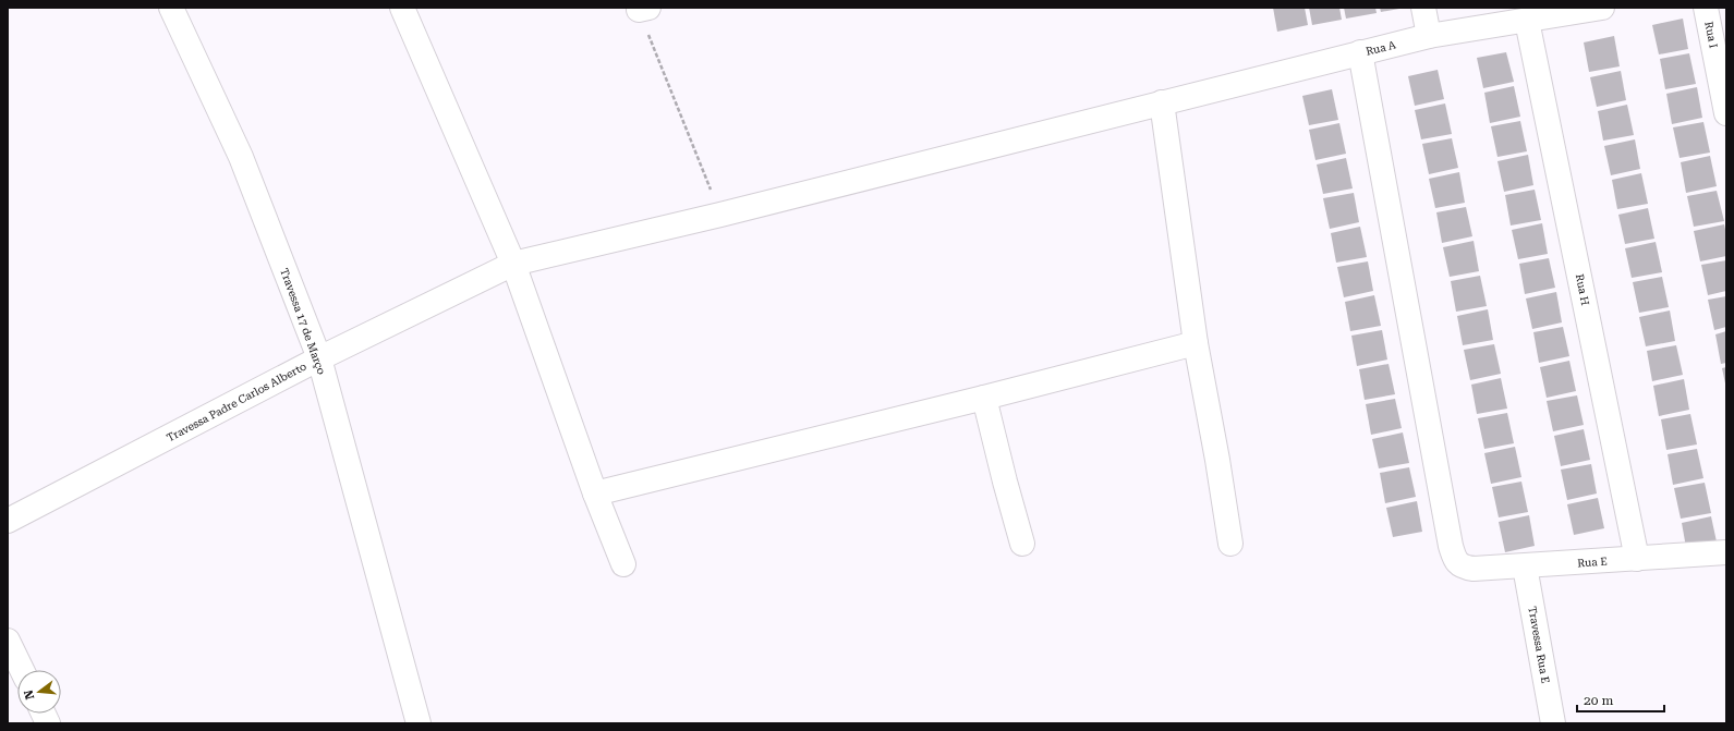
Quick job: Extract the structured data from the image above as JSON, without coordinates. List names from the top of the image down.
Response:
{
  "streets": {
    "street": [
      "Rua I",
      "Rua A",
      "Rua H",
      "Travessa 17 de Março",
      "Travessa Padre Carlos Alberto",
      "Rua E",
      "Travessa Rua E"
    ]
  },
  "crossings": [
    ["Rua A", "Rua H"],
    ["Rua A", "Travessa Padre Carlos Alberto"],
    ["Rua A", "Rua E"],
    ["Rua H", "Rua E"],
    ["Travessa 17 de Março", "Travessa Padre Carlos Alberto"],
    ["Rua E", "Travessa Rua E"]
  ],
  "scale_bar": "20 m",
  "north": "left"
}
